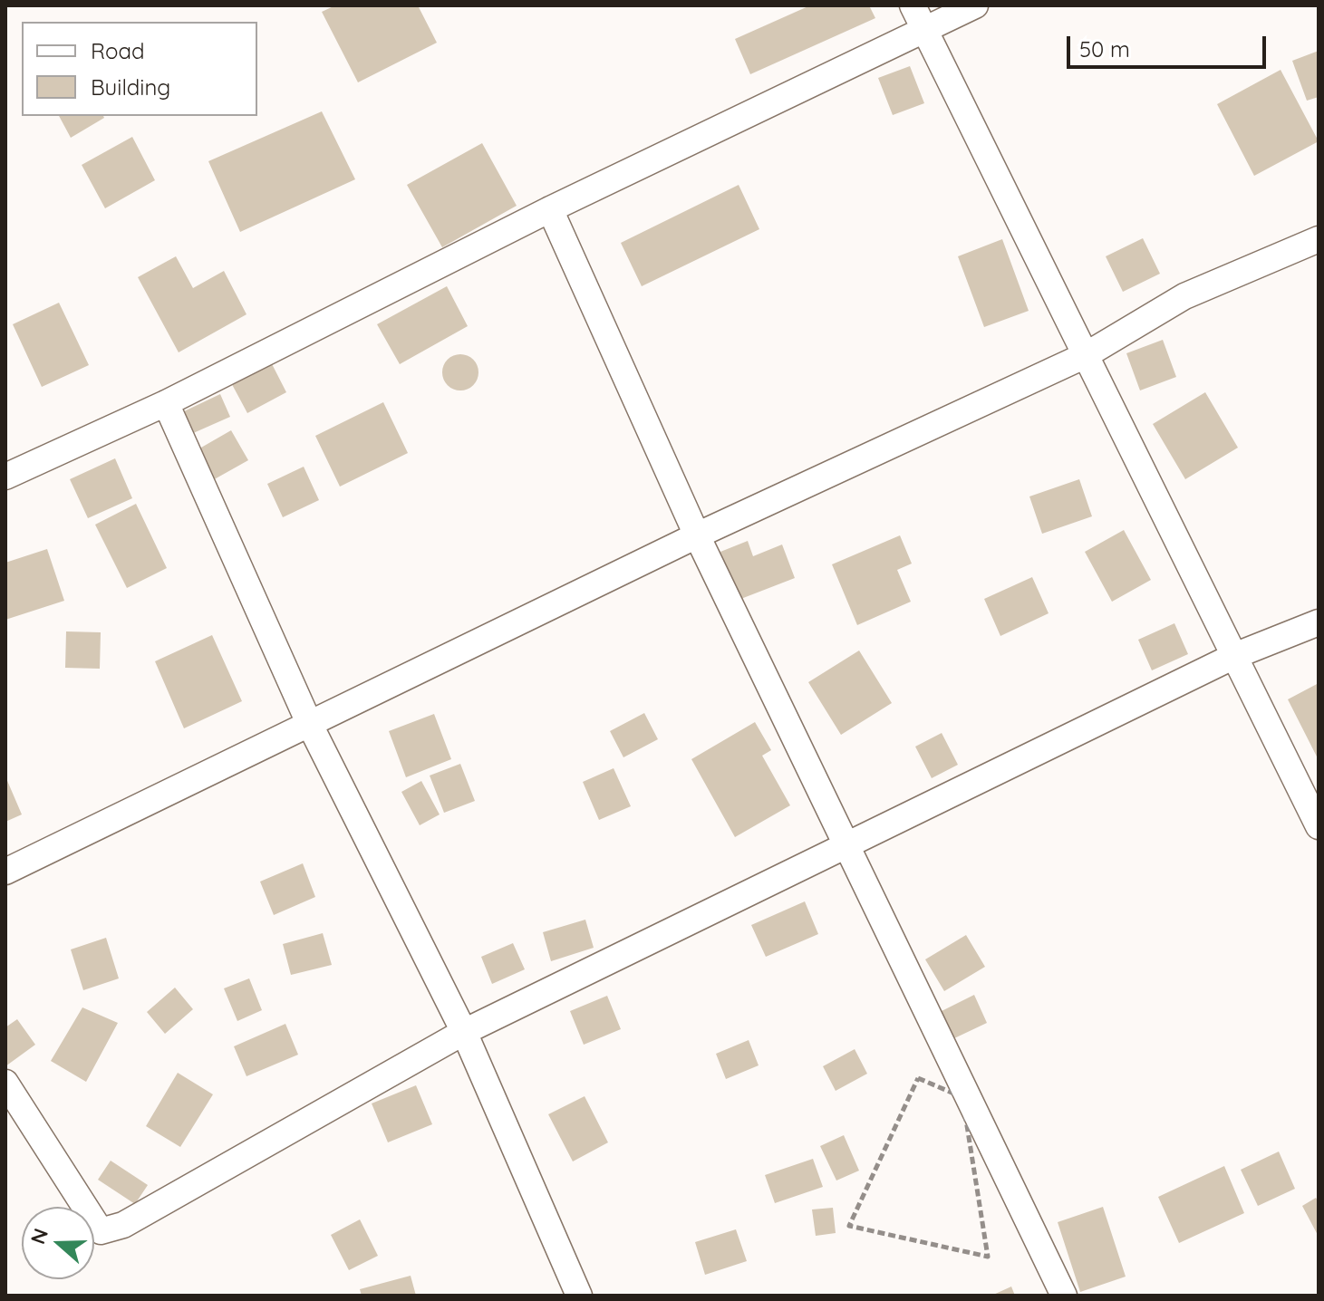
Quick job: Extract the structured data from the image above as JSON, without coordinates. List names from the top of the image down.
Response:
{
  "legend": ["Road", "Building"],
  "scale_bar": "50 m",
  "north": "left"
}
